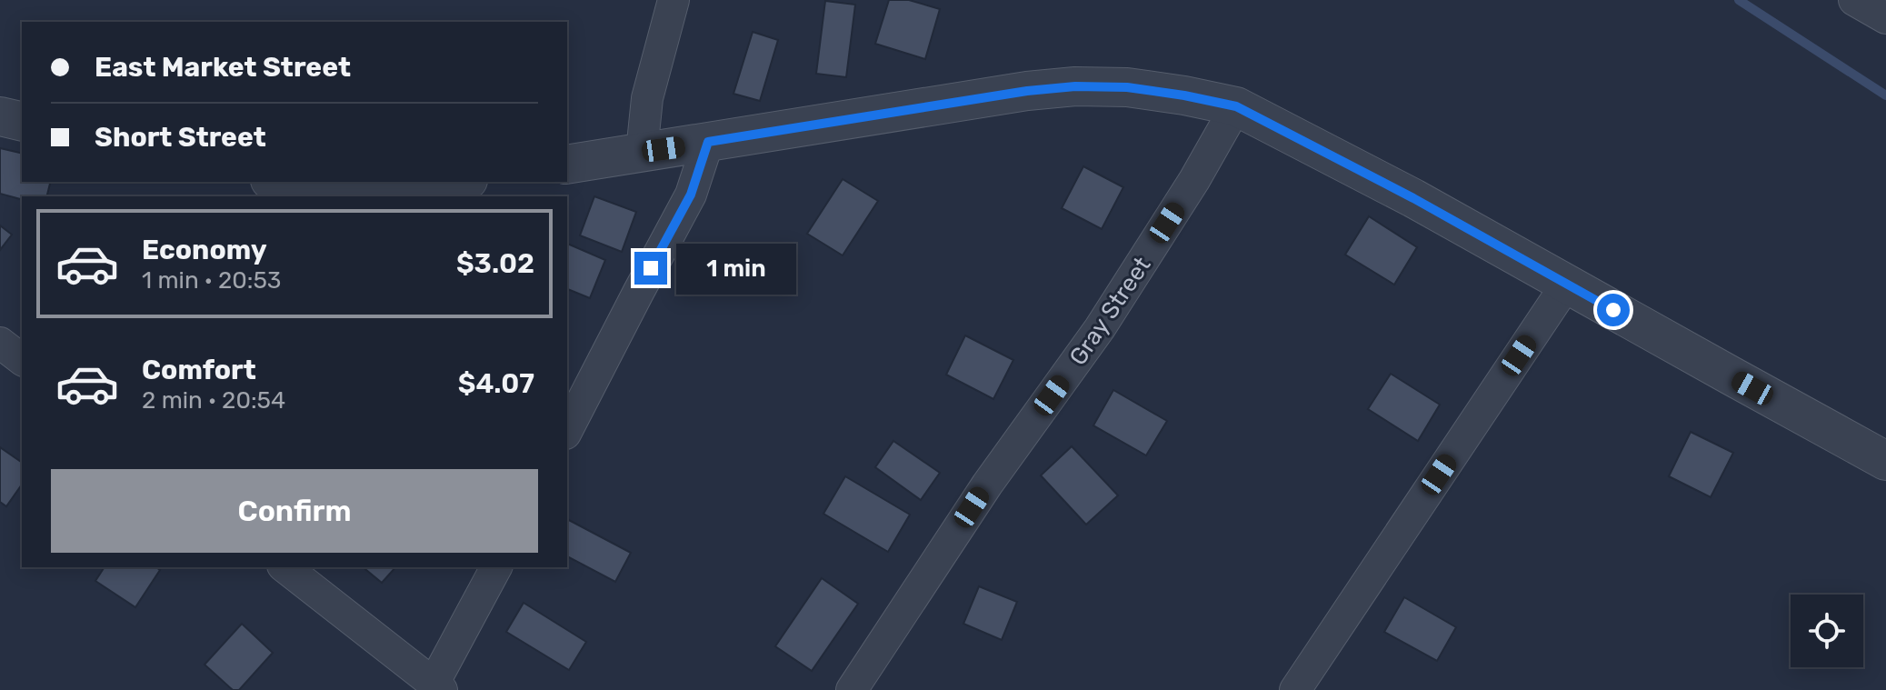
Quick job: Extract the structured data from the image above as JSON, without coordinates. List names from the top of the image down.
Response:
{
  "streets": {
    "street": ["Gray Street"]
  },
  "page": {
    "banner": ["East Market Street", "Short Street"],
    "list": [
      {
        "name": "Economy",
        "note": "1 min · 20:53",
        "value": "$3.02"
      },
      {
        "name": "Comfort",
        "note": "2 min · 20:54",
        "value": "$4.07"
      }
    ],
    "bubble": "1 min",
    "buttons": "Confirm"
  }
}
